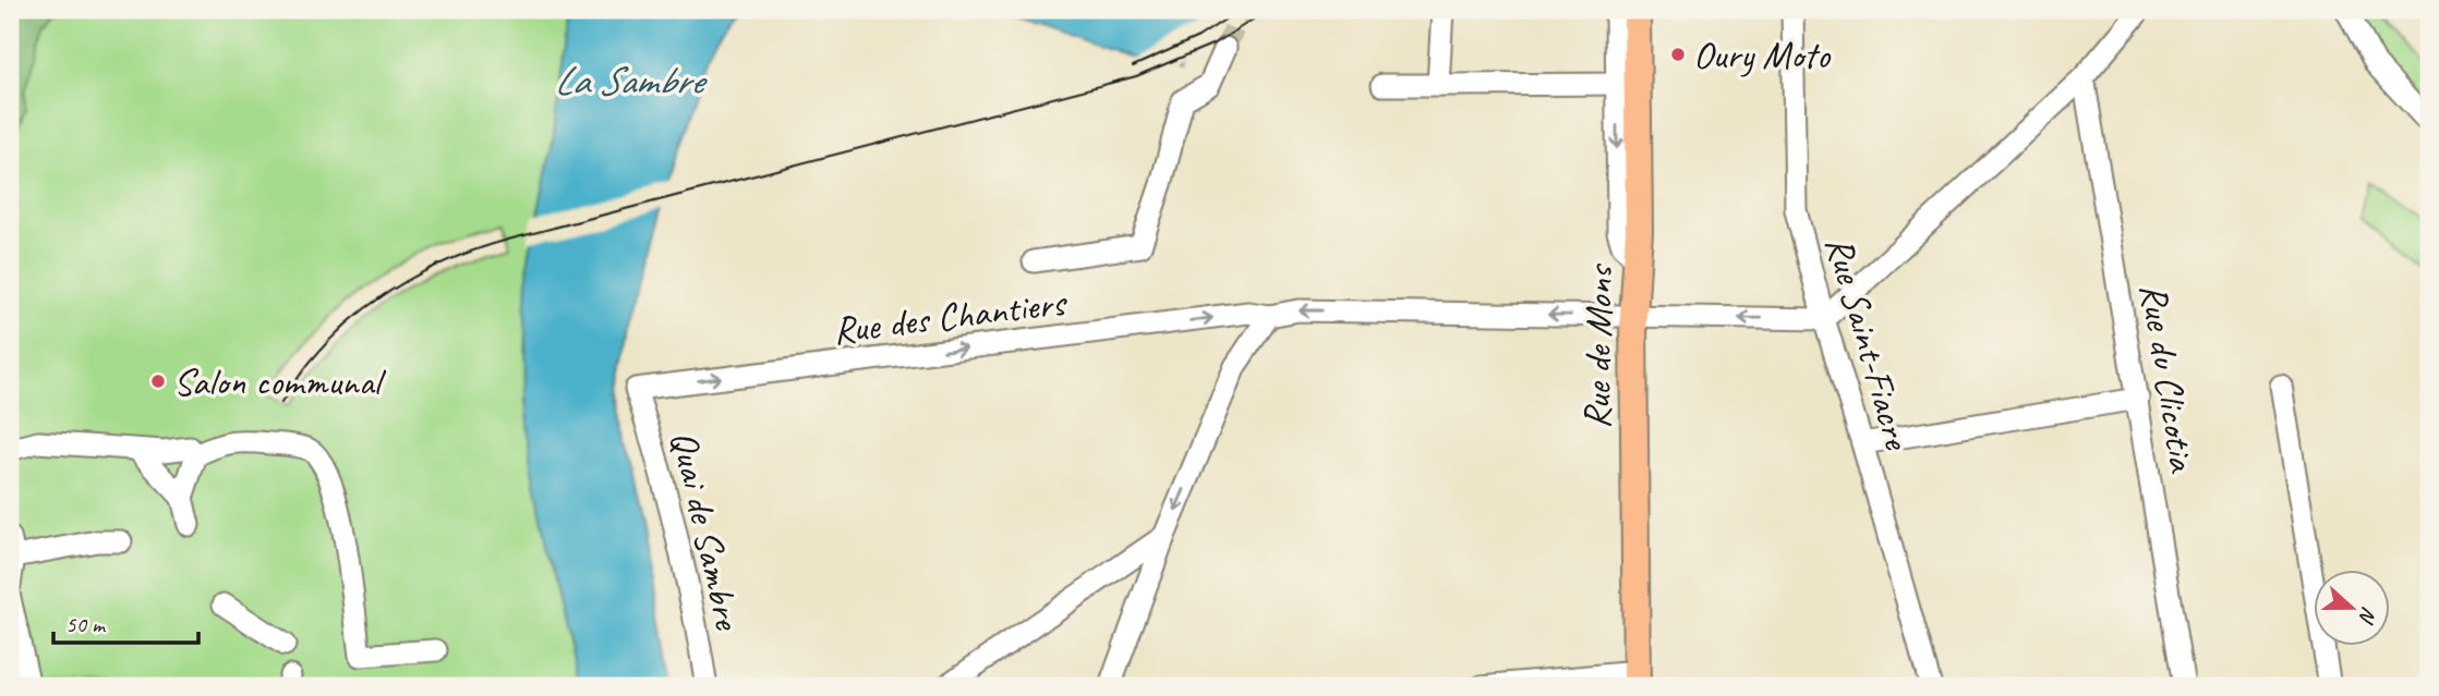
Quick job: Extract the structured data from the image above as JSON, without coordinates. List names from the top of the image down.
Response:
{
  "streets": {
    "main road": ["Rue de Mons"],
    "street": [
      "Rue des Chantiers",
      "Rue Saint-Fiacre",
      "Rue du Clicotia",
      "Quai de Sambre"
    ]
  },
  "crossings": [
    ["Rue des Chantiers", "Rue Saint-Fiacre"],
    ["Rue des Chantiers", "Rue de Mons"],
    ["Rue des Chantiers", "Quai de Sambre"]
  ],
  "water": ["La Sambre"],
  "places": ["Oury Moto", "Salon communal"],
  "scale_bar": "50 m",
  "north": "right"
}
